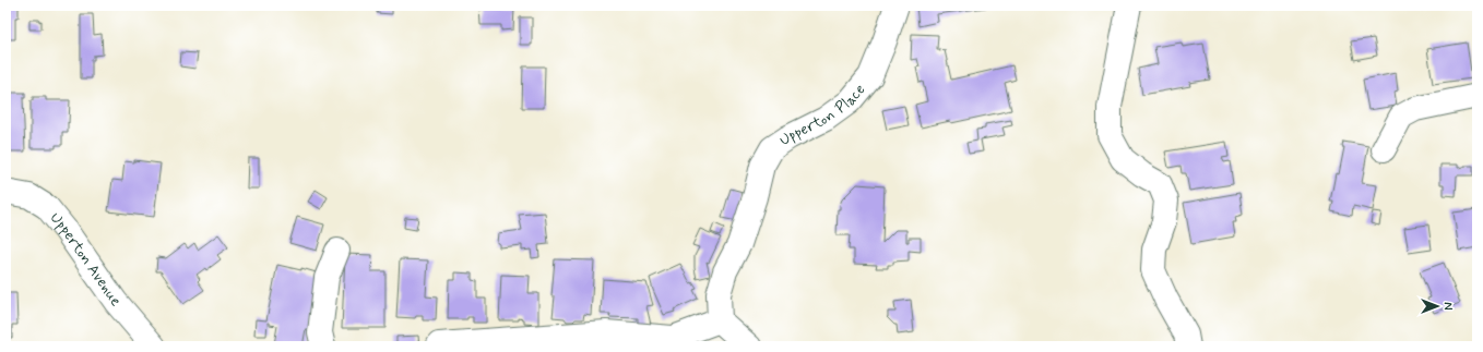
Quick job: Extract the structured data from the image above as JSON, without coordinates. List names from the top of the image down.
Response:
{
  "streets": {
    "street": ["Upperton Place", "Upperton Avenue"]
  },
  "north": "right"
}
